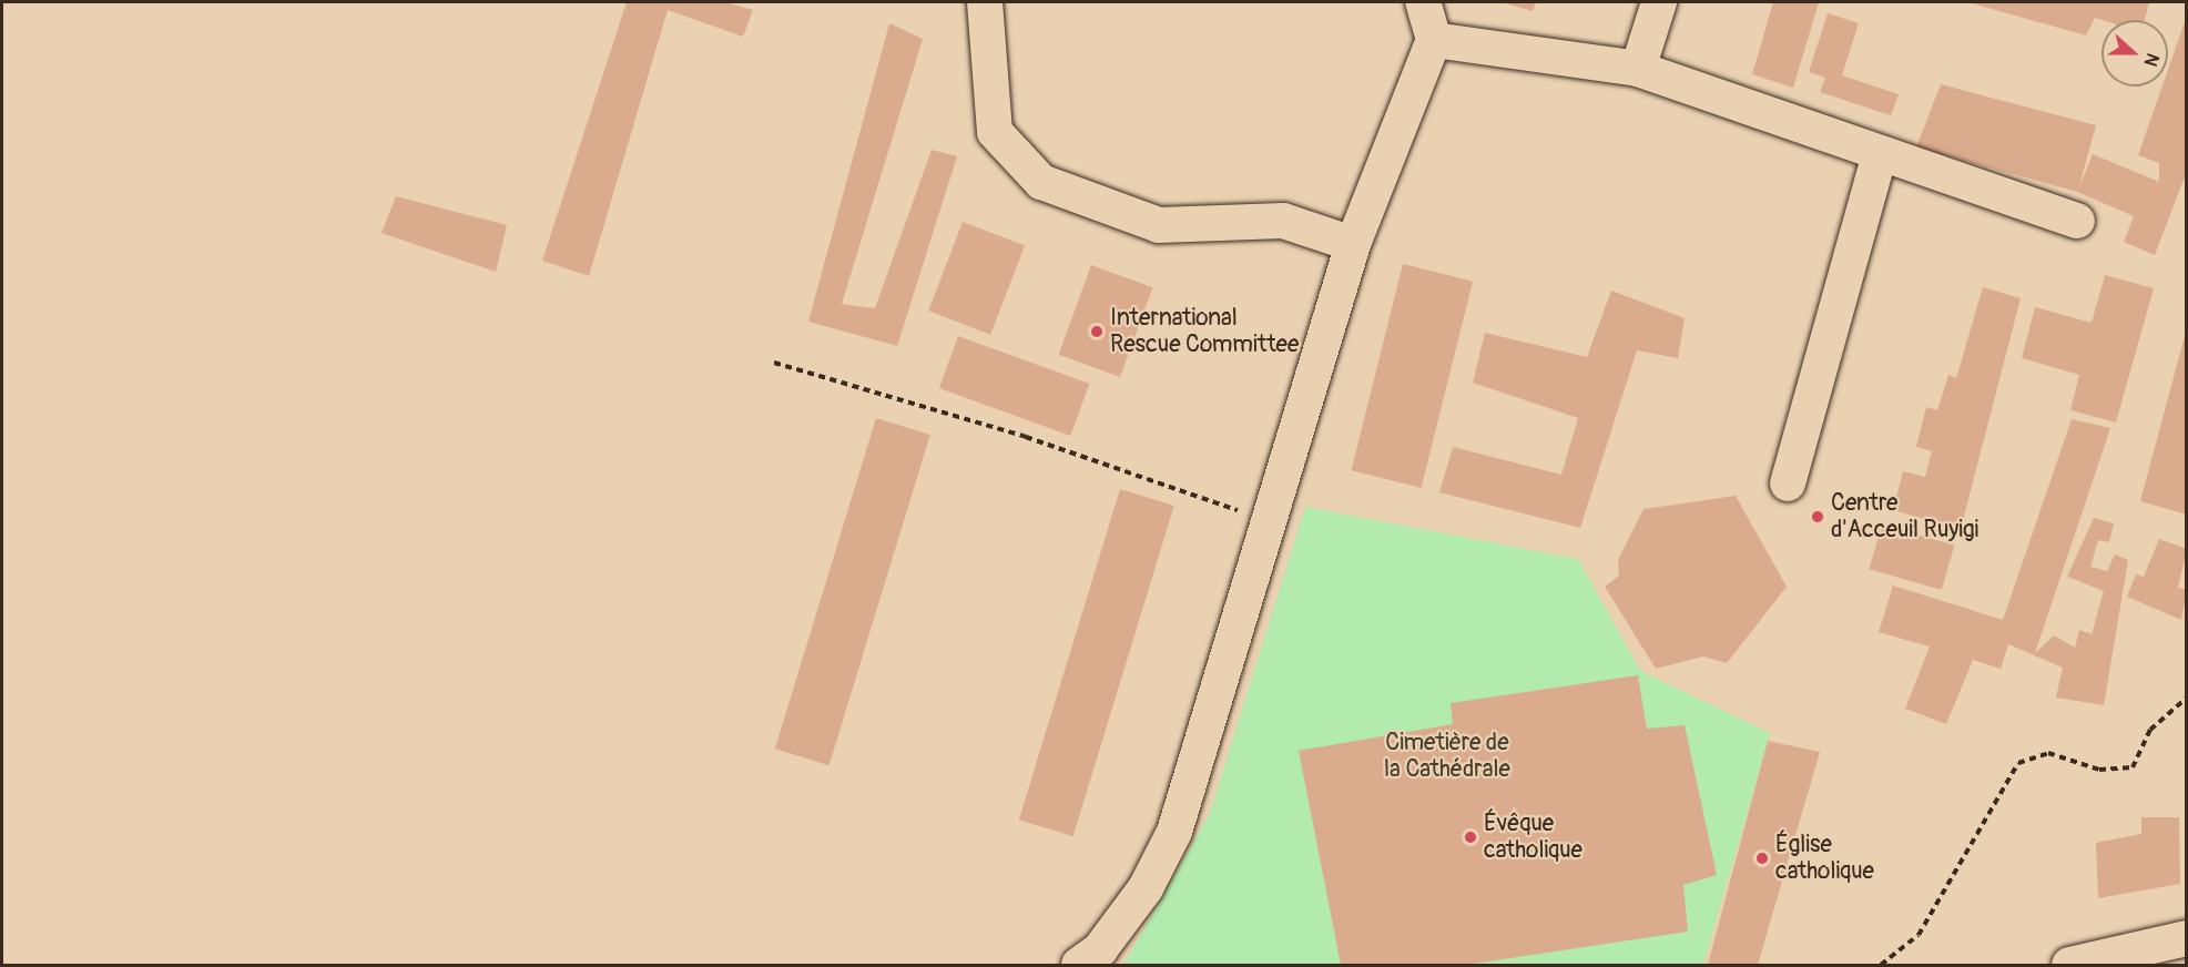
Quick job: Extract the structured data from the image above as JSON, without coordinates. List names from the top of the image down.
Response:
{
  "parks": ["Cimetière de la Cathédrale"],
  "places": [
    "International Rescue Committee",
    "Centre d'Acceuil Ruyigi",
    "Évêque catholique",
    "Église catholique"
  ],
  "north": "right"
}
